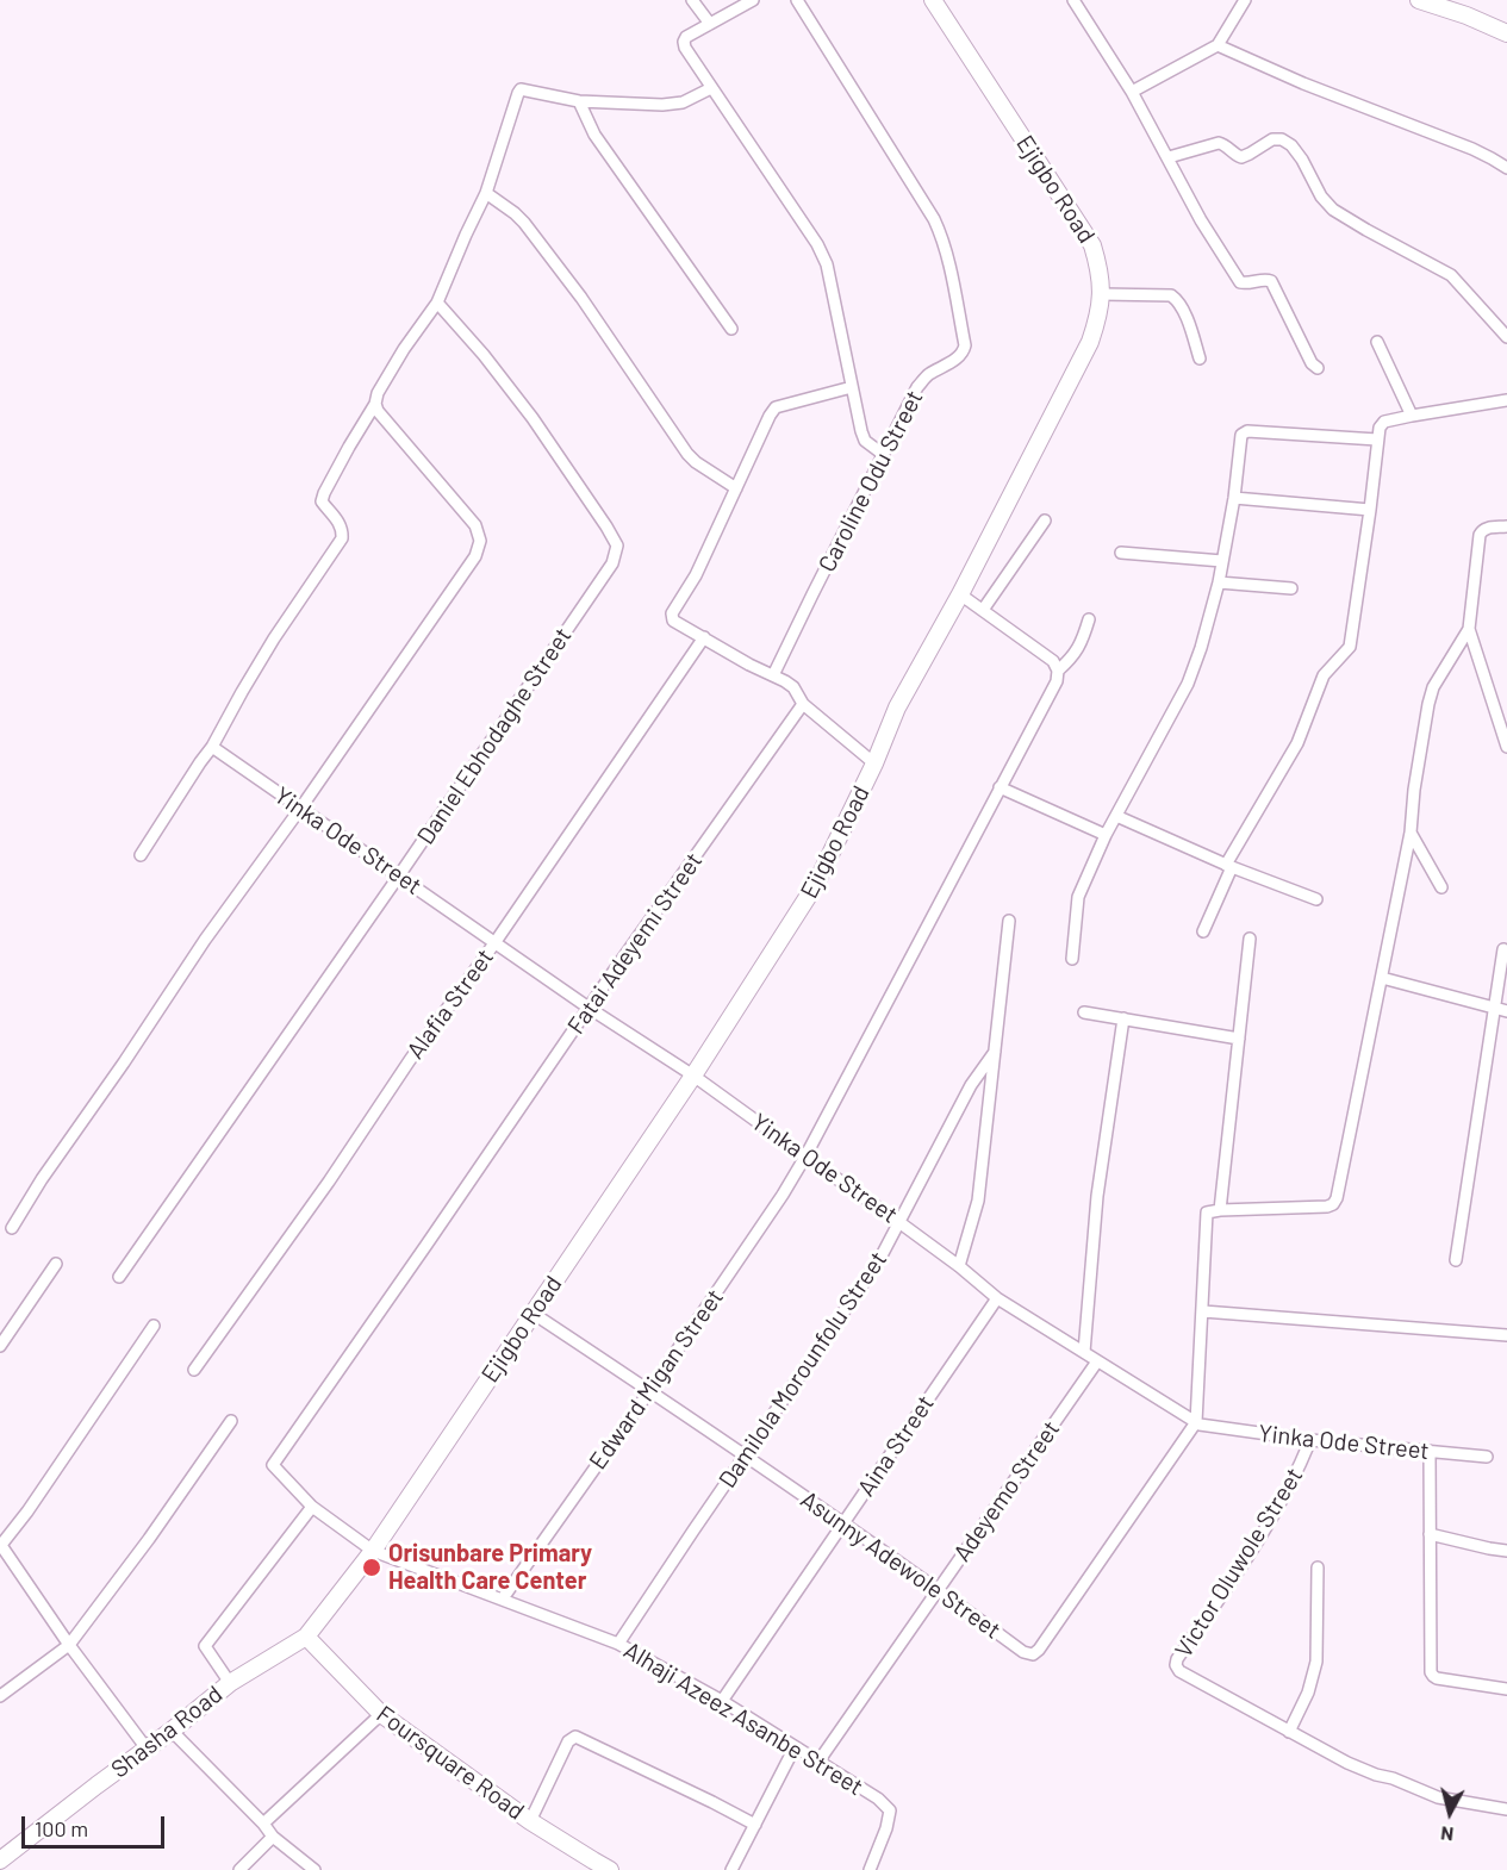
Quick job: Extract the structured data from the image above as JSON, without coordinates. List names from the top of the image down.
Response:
{
  "streets": {
    "street": [
      "Ejigbo Road",
      "Caroline Odu Street",
      "Daniel Ebhodaghe Street",
      "Yinka Ode Street",
      "Fatai Adeyemi Street",
      "Alafia Street",
      "Damilola Morounfolu Street",
      "Edward Migan Street",
      "Aina Street",
      "Adeyemo Street",
      "Victor Oluwole Street",
      "Asunny Adewole Street",
      "Alhaji Azeez Asanbe Street",
      "Shasha Road",
      "Foursquare Road"
    ]
  },
  "crossings": [
    ["Ejigbo Road", "Yinka Ode Street"],
    ["Ejigbo Road", "Fatai Adeyemi Street"],
    ["Ejigbo Road", "Asunny Adewole Street"],
    ["Ejigbo Road", "Alhaji Azeez Asanbe Street"],
    ["Ejigbo Road", "Shasha Road"],
    ["Ejigbo Road", "Foursquare Road"],
    ["Daniel Ebhodaghe Street", "Yinka Ode Street"],
    ["Yinka Ode Street", "Fatai Adeyemi Street"],
    ["Yinka Ode Street", "Alafia Street"],
    ["Yinka Ode Street", "Damilola Morounfolu Street"],
    ["Yinka Ode Street", "Edward Migan Street"],
    ["Yinka Ode Street", "Aina Street"],
    ["Yinka Ode Street", "Adeyemo Street"],
    ["Yinka Ode Street", "Victor Oluwole Street"],
    ["Yinka Ode Street", "Asunny Adewole Street"],
    ["Fatai Adeyemi Street", "Alhaji Azeez Asanbe Street"],
    ["Damilola Morounfolu Street", "Asunny Adewole Street"],
    ["Damilola Morounfolu Street", "Alhaji Azeez Asanbe Street"],
    ["Edward Migan Street", "Asunny Adewole Street"],
    ["Edward Migan Street", "Alhaji Azeez Asanbe Street"],
    ["Aina Street", "Asunny Adewole Street"],
    ["Aina Street", "Alhaji Azeez Asanbe Street"],
    ["Adeyemo Street", "Asunny Adewole Street"],
    ["Adeyemo Street", "Alhaji Azeez Asanbe Street"],
    ["Shasha Road", "Foursquare Road"]
  ],
  "places": ["Orisunbare Primary Health Care Center"],
  "scale_bar": "100 m",
  "north": "bottom"
}
